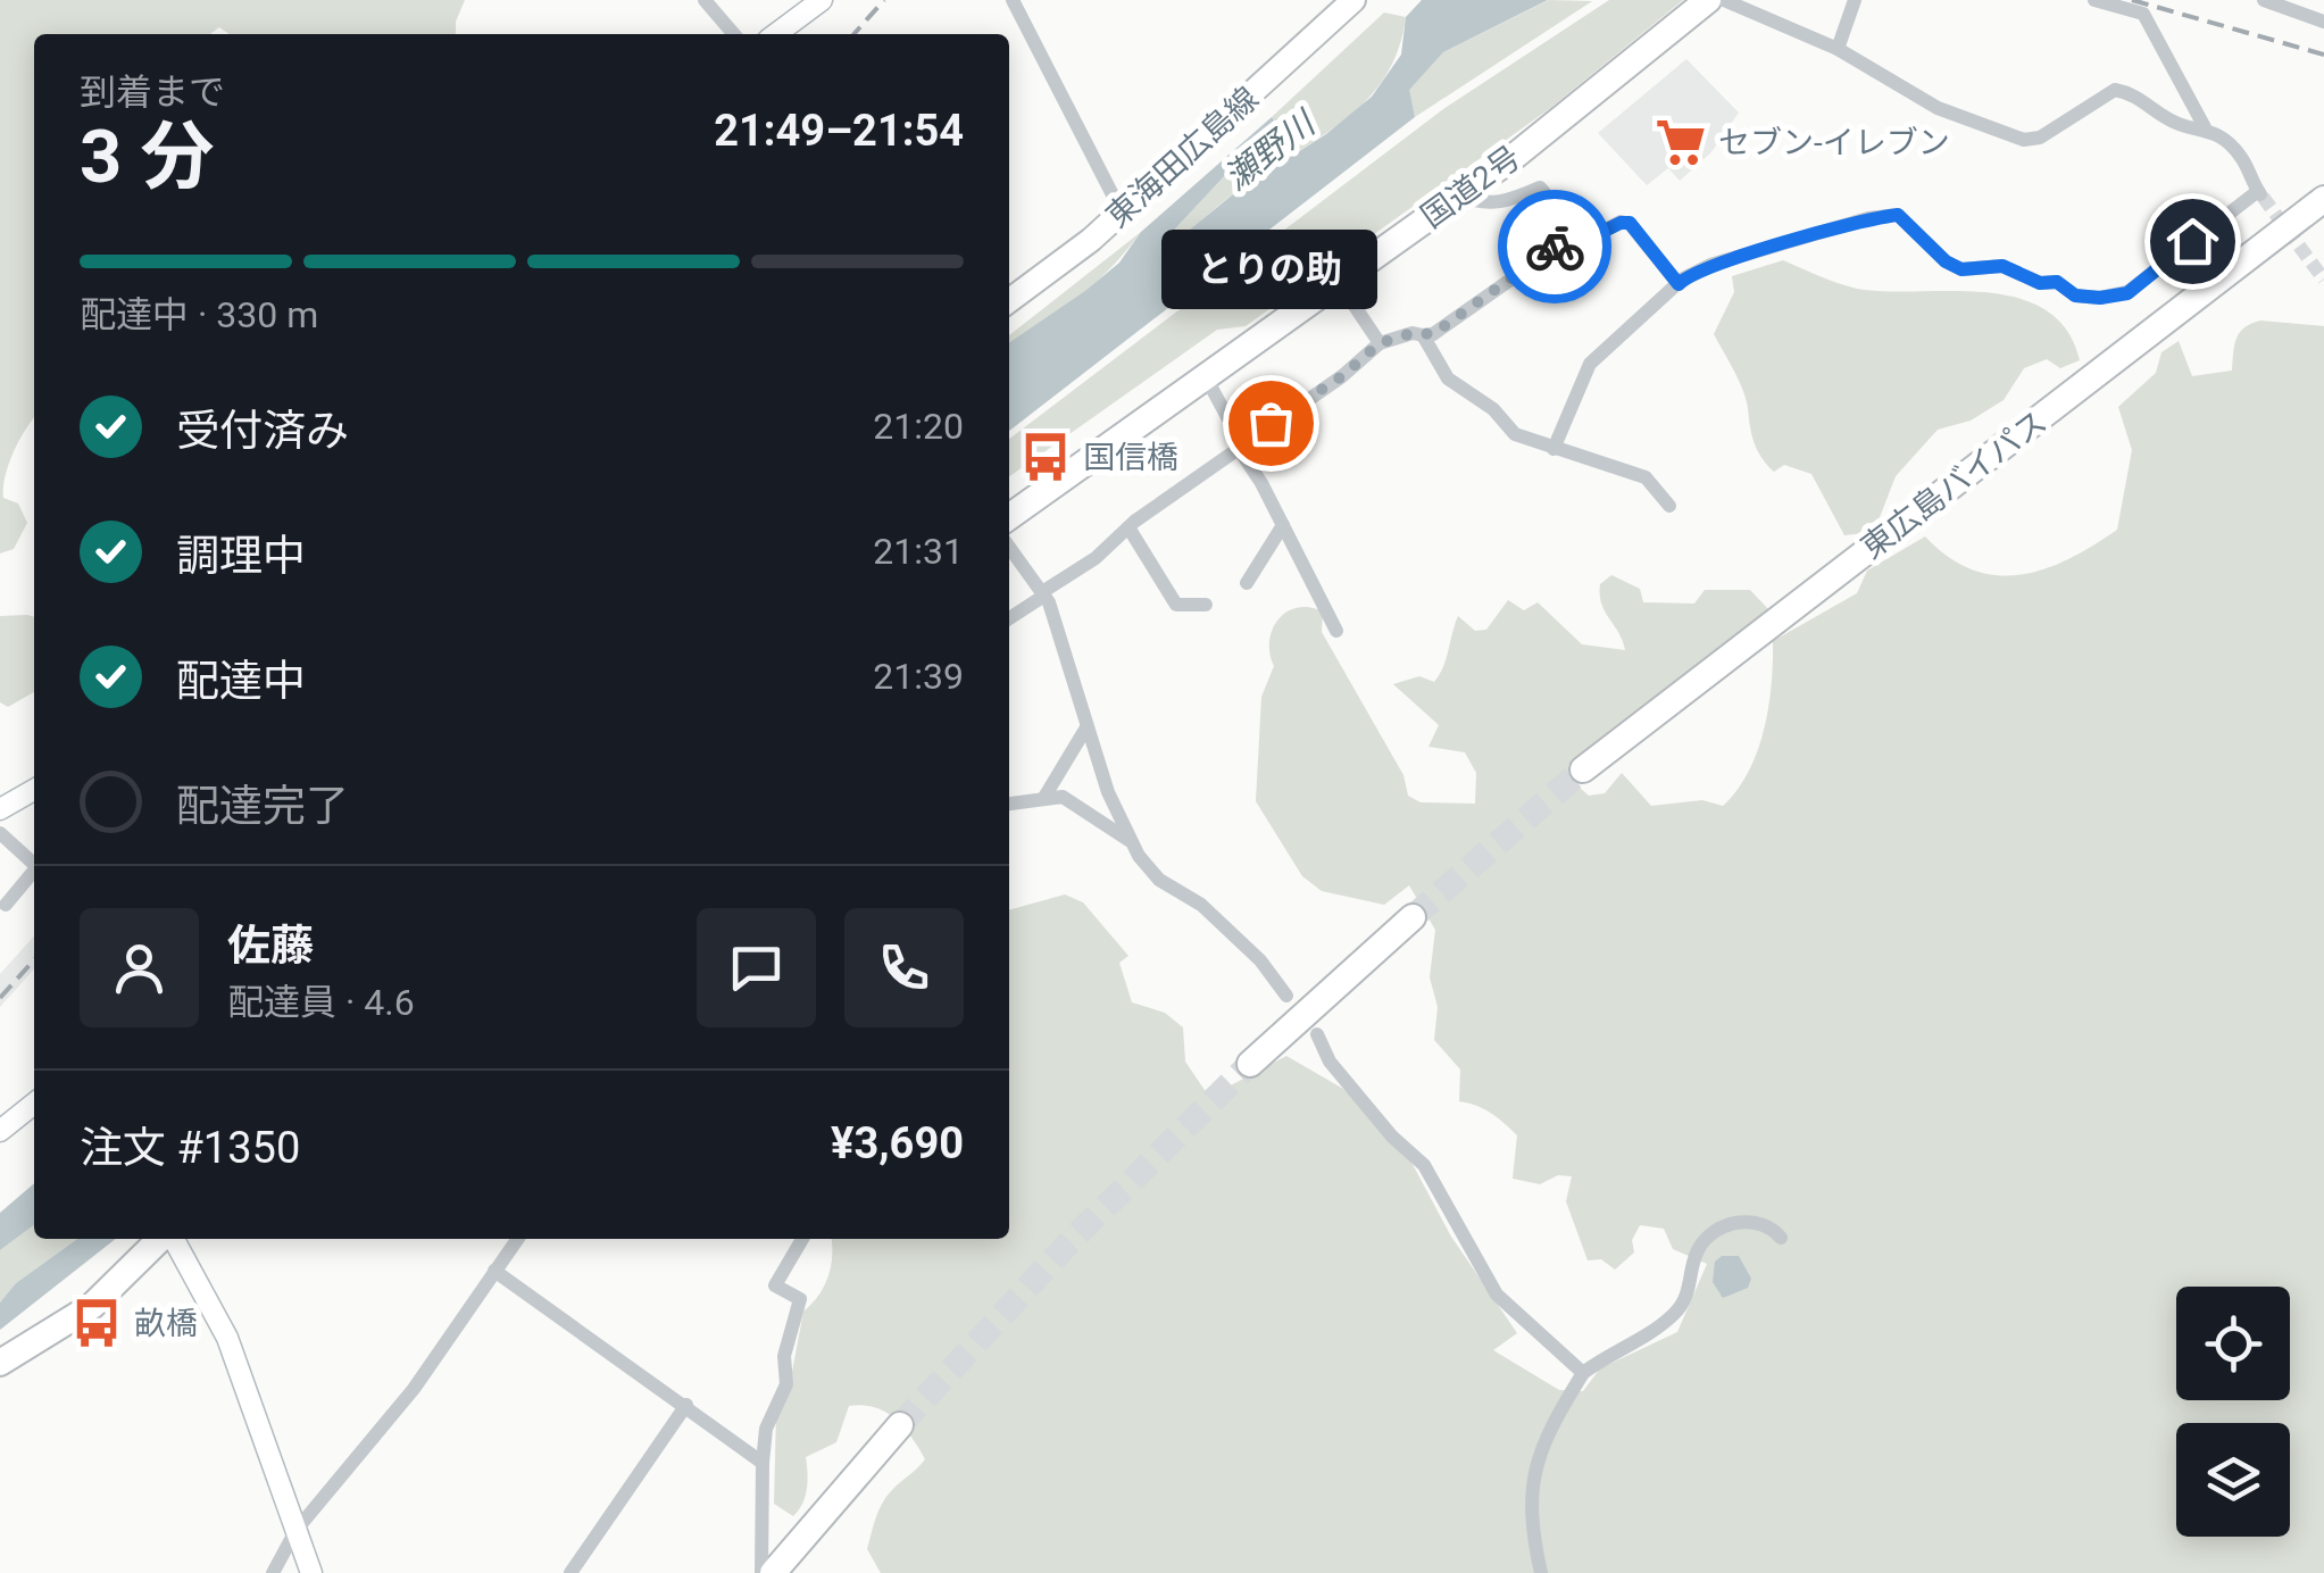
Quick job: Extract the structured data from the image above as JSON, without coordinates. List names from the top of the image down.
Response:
{
  "streets": {
    "highway": ["国道2号", "東広島バイパス"],
    "main road": ["東海田広島線"]
  },
  "water": ["瀬野川"],
  "places": {
    "supermarket": ["セブン-イレブン"],
    "other": ["とりの助"],
    "bus stop": ["国信橋", "畝橋"]
  },
  "page": {
    "heading": ["3 分", "到着まで", "21:49–21:54"],
    "panel": [
      "佐藤",
      "配達員 · 4.6",
      "注文 #1350",
      "¥3,690"
    ],
    "bar": "配達中 · 330 m",
    "bubble": "とりの助",
    "list": [
      ["受付済み", "21:20"],
      ["調理中", "21:31"],
      ["配達中", "21:39"],
      "配達完了"
    ]
  }
}
